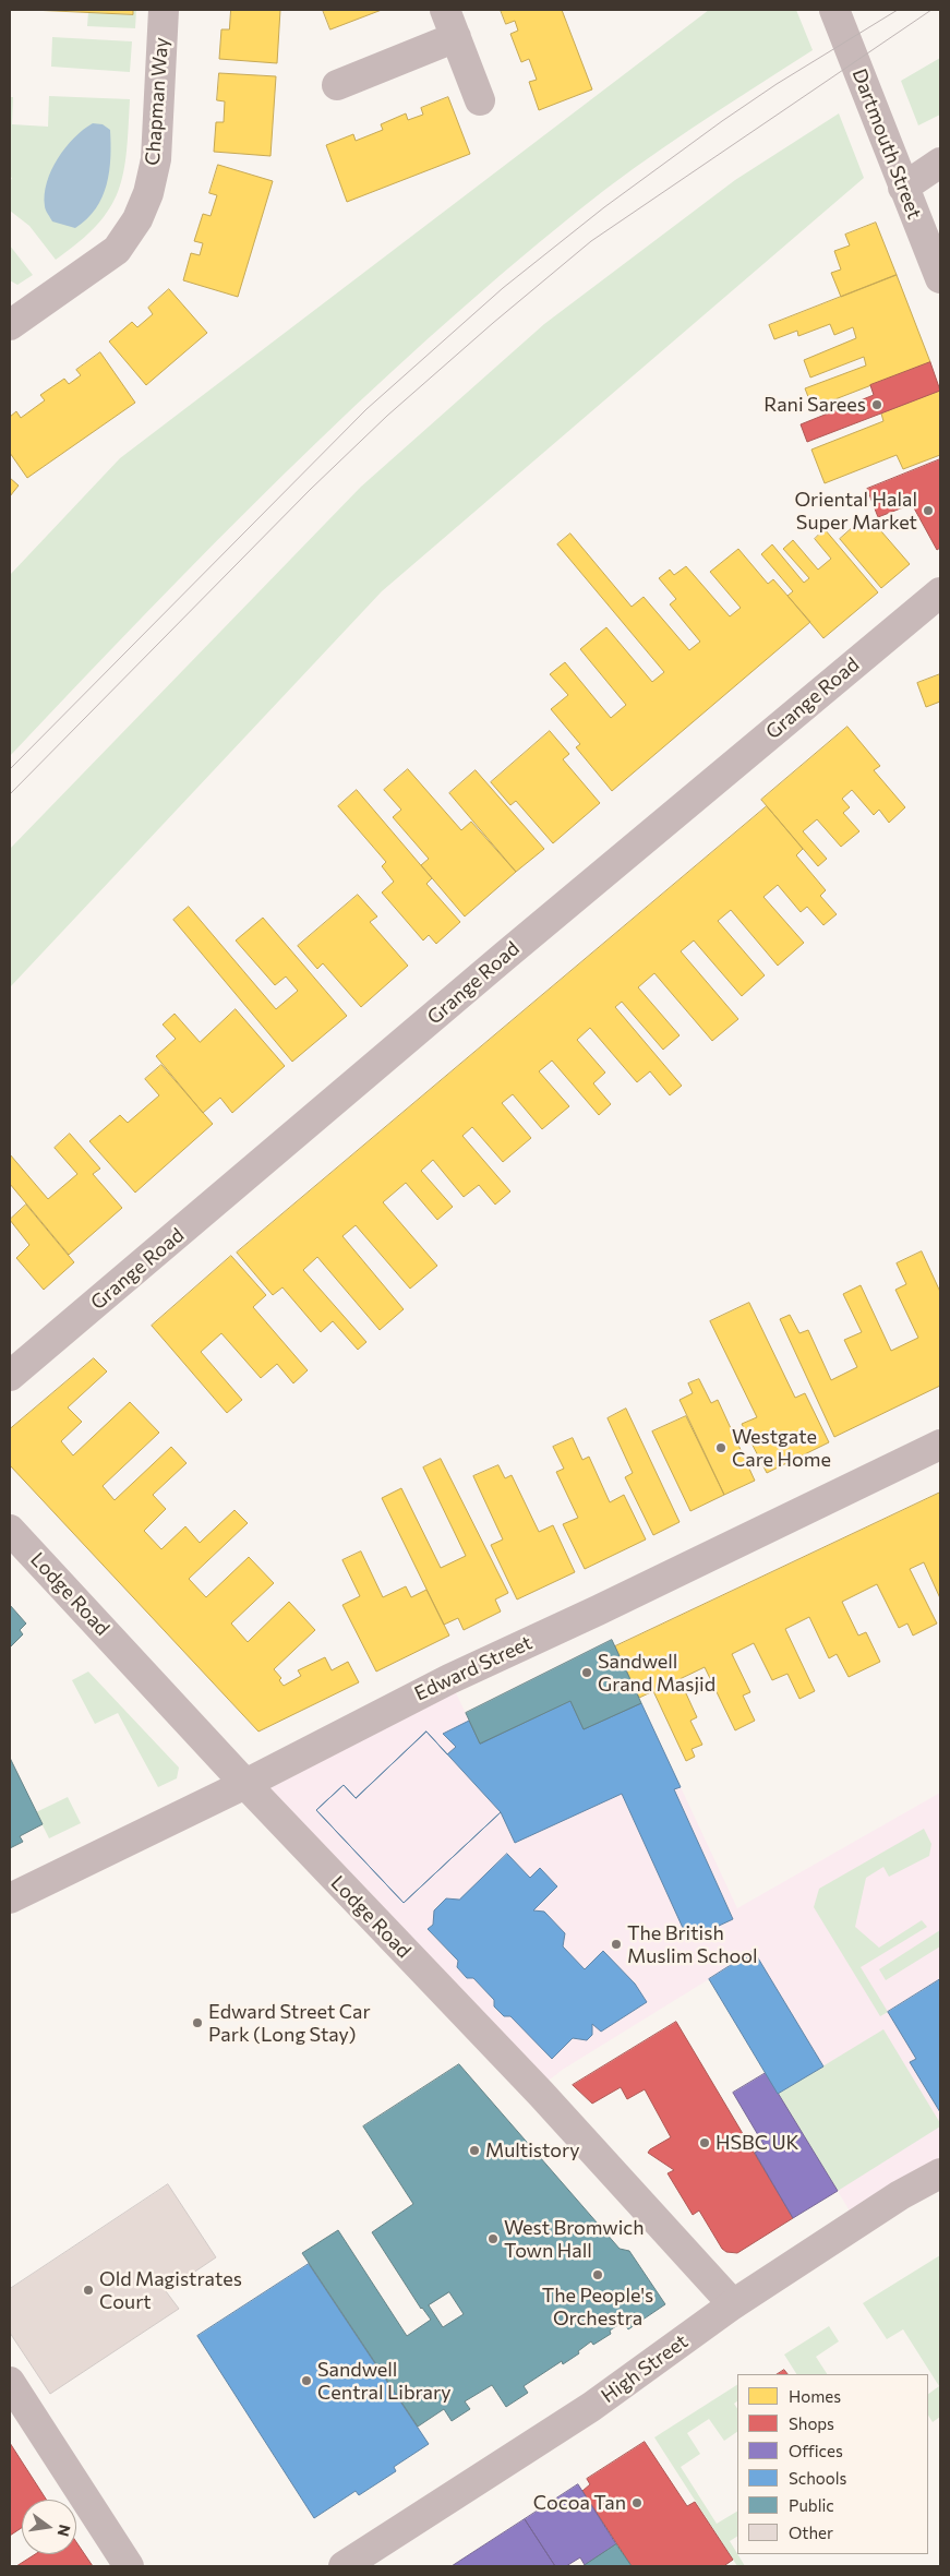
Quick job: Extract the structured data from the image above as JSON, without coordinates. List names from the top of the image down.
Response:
{
  "streets": {
    "street": [
      "Chapman Way",
      "Dartmouth Street",
      "Grange Road",
      "Lodge Road",
      "Edward Street",
      "High Street"
    ]
  },
  "crossings": [
    ["Lodge Road", "Edward Street"],
    ["Lodge Road", "High Street"]
  ],
  "places": [
    "Rani Sarees",
    "Oriental Halal Super Market",
    "Westgate Care Home",
    "Sandwell Grand Masjid",
    "The British Muslim School",
    "Edward Street Car Park (Long Stay)",
    "HSBC UK",
    "Multistory",
    "West Bromwich Town Hall",
    "The People's Orchestra",
    "Old Magistrates Court",
    "Sandwell Central Library",
    "Cocoa Tan"
  ],
  "legend": [
    "Homes",
    "Shops",
    "Offices",
    "Schools",
    "Public",
    "Other"
  ],
  "north": "right"
}
